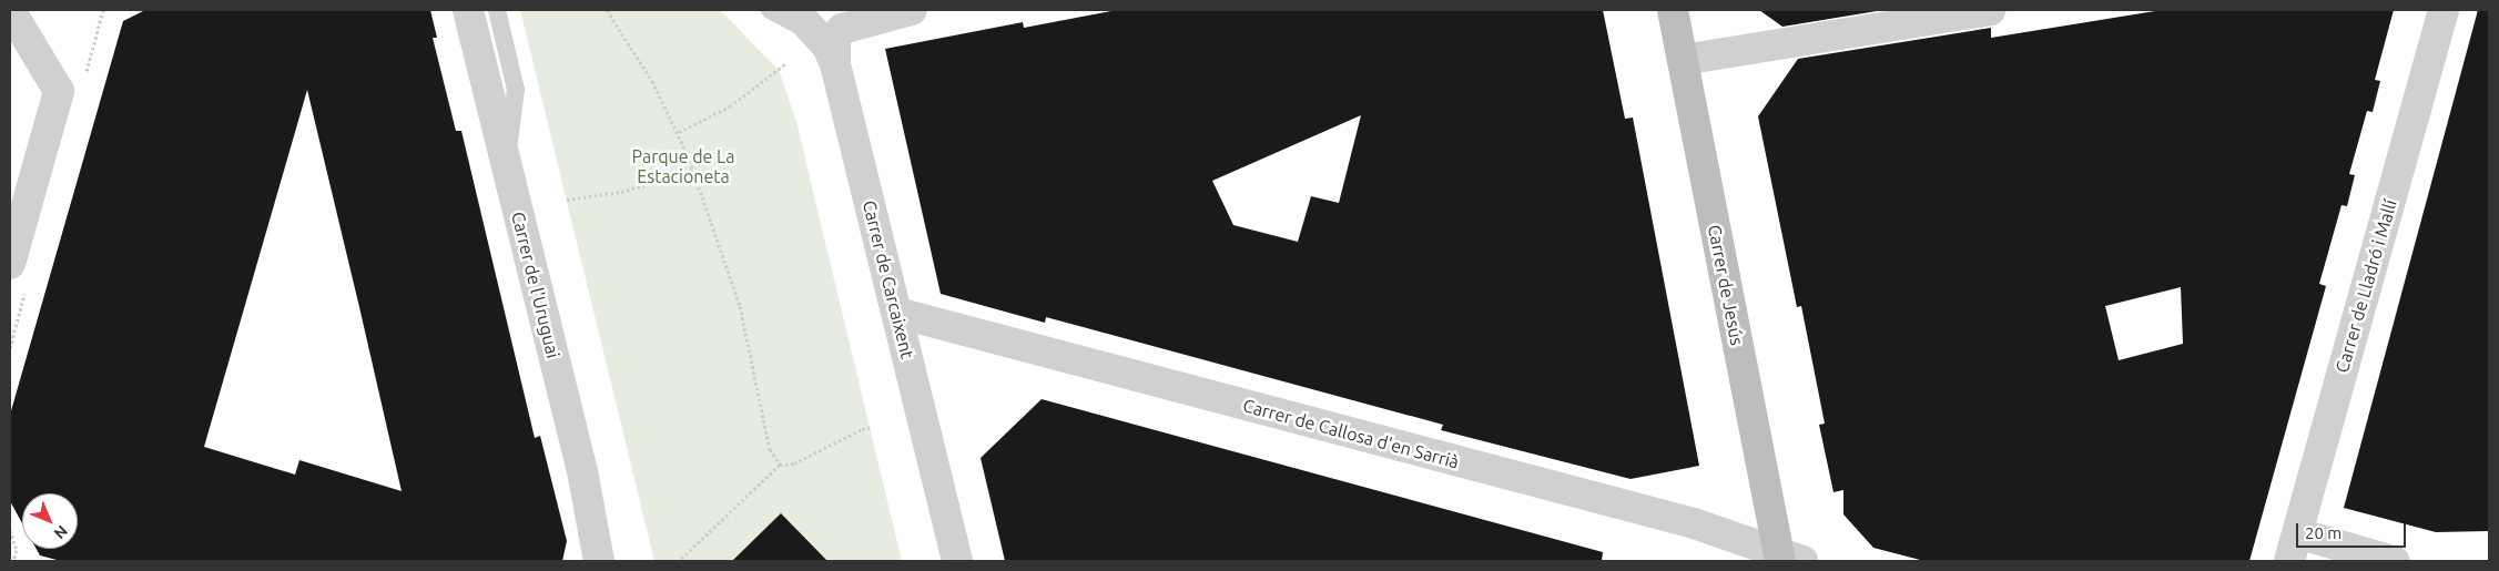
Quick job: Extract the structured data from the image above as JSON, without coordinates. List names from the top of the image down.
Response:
{
  "streets": {
    "main road": ["Carrer de Jesús"],
    "street": [
      "Carrer de Carcaixent",
      "Carrer de l'Uruguai",
      "Carrer de Lladró i Mallí",
      "Carrer de Callosa d'en Sarrià"
    ]
  },
  "crossings": [
    ["Carrer de Carcaixent", "Carrer de Callosa d'en Sarrià"],
    ["Carrer de Jesús", "Carrer de Callosa d'en Sarrià"]
  ],
  "parks": ["Parque de La Estacioneta"],
  "scale_bar": "20 m",
  "north": "bottom right"
}
